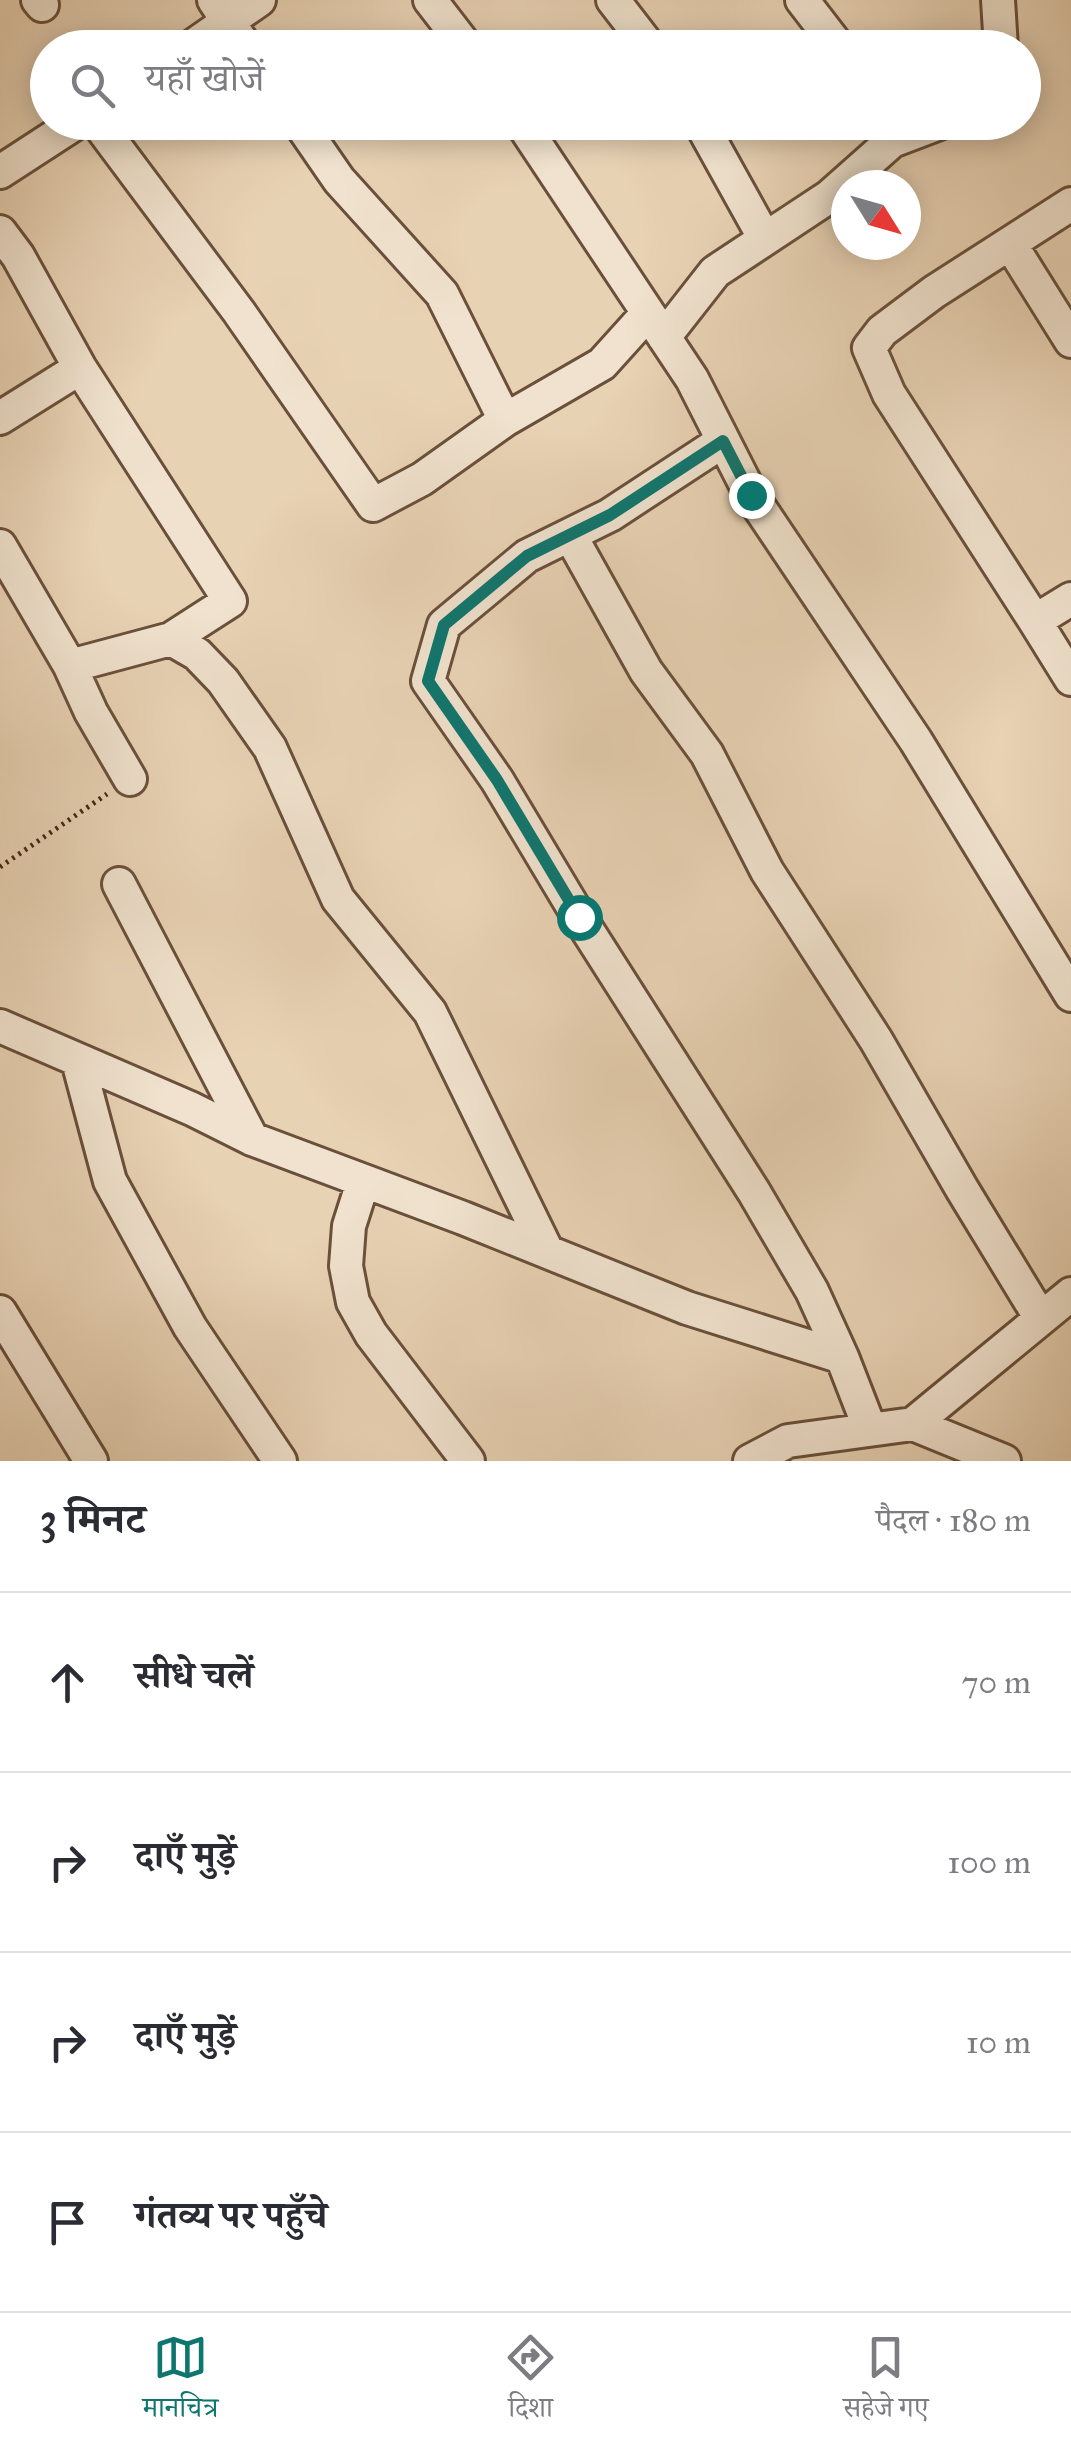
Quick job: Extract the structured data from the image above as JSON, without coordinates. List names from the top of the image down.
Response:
{
  "north": "bottom right",
  "page": {
    "search": "यहाँ खोजें",
    "heading": ["3 मिनट", "पैदल · 180 m"],
    "list": [
      ["सीधे चलें", "70 m"],
      ["दाएँ मुड़ें", "100 m"],
      ["दाएँ मुड़ें", "10 m"],
      "गंतव्य पर पहुँचे"
    ],
    "nav": ["मानचित्र", "दिशा", "सहेजे गए"]
  }
}
